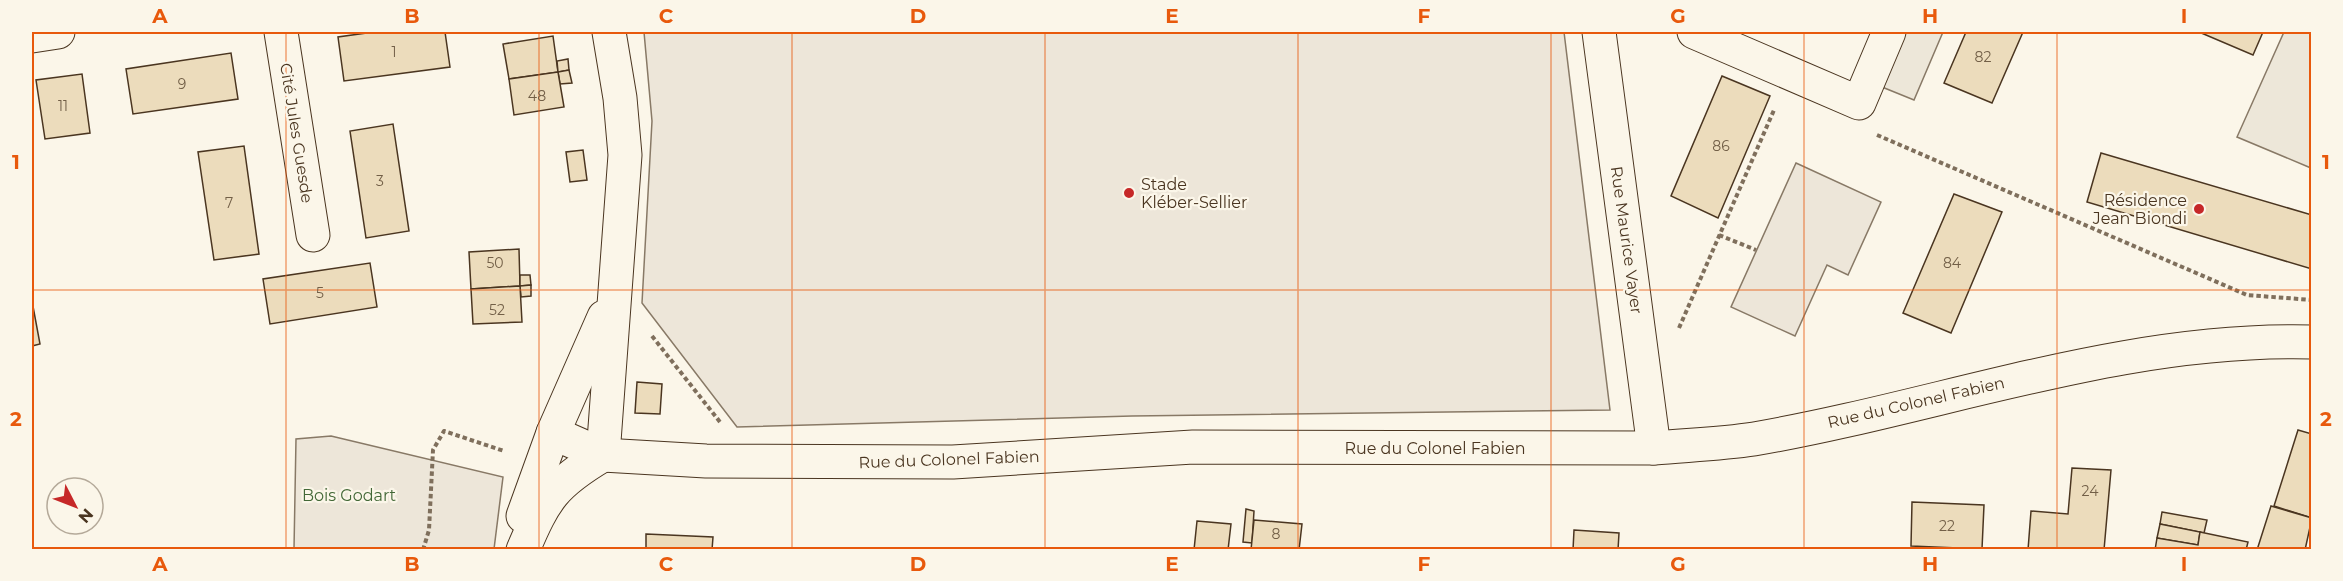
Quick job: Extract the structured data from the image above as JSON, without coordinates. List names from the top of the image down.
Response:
{
  "streets": {
    "street": ["Cité Jules Guesde", "Rue Maurice Vayer", "Rue du Colonel Fabien"]
  },
  "crossings": [
    ["Rue Maurice Vayer", "Rue du Colonel Fabien"]
  ],
  "parks": ["Bois Godart"],
  "places": ["Stade Kléber-Sellier", "Résidence Jean Biondi"],
  "house_numbers": [
    "1",
    "82",
    "9",
    "48",
    "11",
    "86",
    "3",
    "7",
    "50",
    "84",
    "5",
    "52",
    "24",
    "22",
    "8"
  ],
  "north": "bottom right",
  "grid": {
    "columns": [
      "A",
      "B",
      "C",
      "D",
      "E",
      "F",
      "G",
      "H",
      "I"
    ],
    "rows": ["1", "2"]
  }
}
